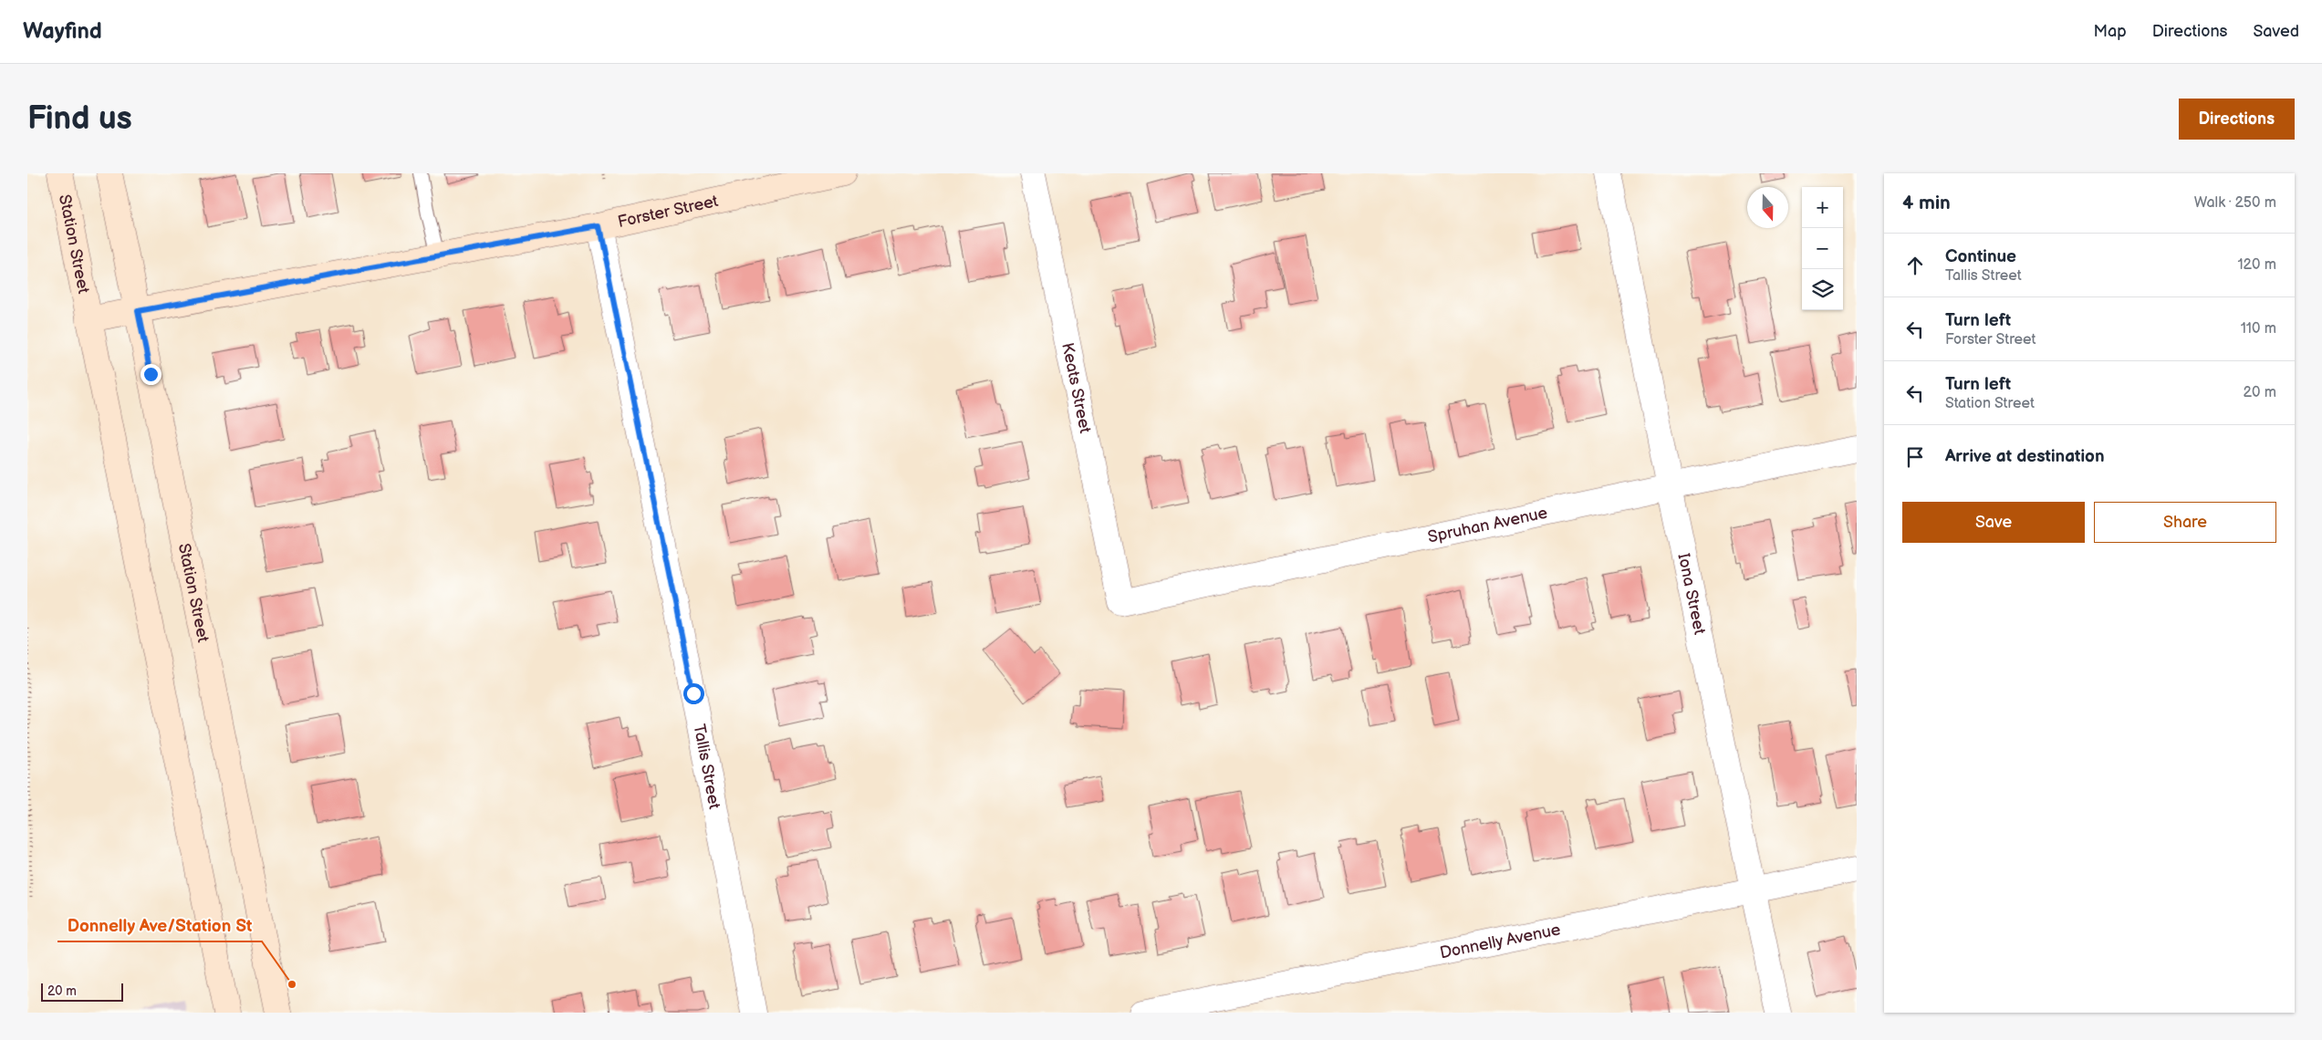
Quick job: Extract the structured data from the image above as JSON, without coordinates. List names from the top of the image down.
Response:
{
  "streets": {
    "main road": ["Forster Street", "Station Street"],
    "street": [
      "Keats Street",
      "Spruhan Avenue",
      "Iona Street",
      "Tallis Street",
      "Donnelly Avenue"
    ]
  },
  "crossings": [
    ["Forster Street", "Station Street"],
    ["Forster Street", "Tallis Street"],
    ["Keats Street", "Spruhan Avenue"],
    ["Spruhan Avenue", "Iona Street"],
    ["Iona Street", "Donnelly Avenue"]
  ],
  "places": ["Donnelly Ave/Station St"],
  "scale_bar": "20 m",
  "north": "bottom",
  "page": {
    "header": "Wayfind",
    "nav": ["Map", "Directions", "Saved"],
    "buttons": [
      "Directions",
      ["Save", "Share"]
    ],
    "title": "Find us",
    "heading": ["4 min", "Walk · 250 m"],
    "map_buttons": ["+", "−"],
    "list": [
      ["Continue", "Tallis Street", "120 m"],
      ["Turn left", "Forster Street", "110 m"],
      ["Turn left", "Station Street", "20 m"],
      "Arrive at destination"
    ],
    "scale": "20 m"
  }
}
